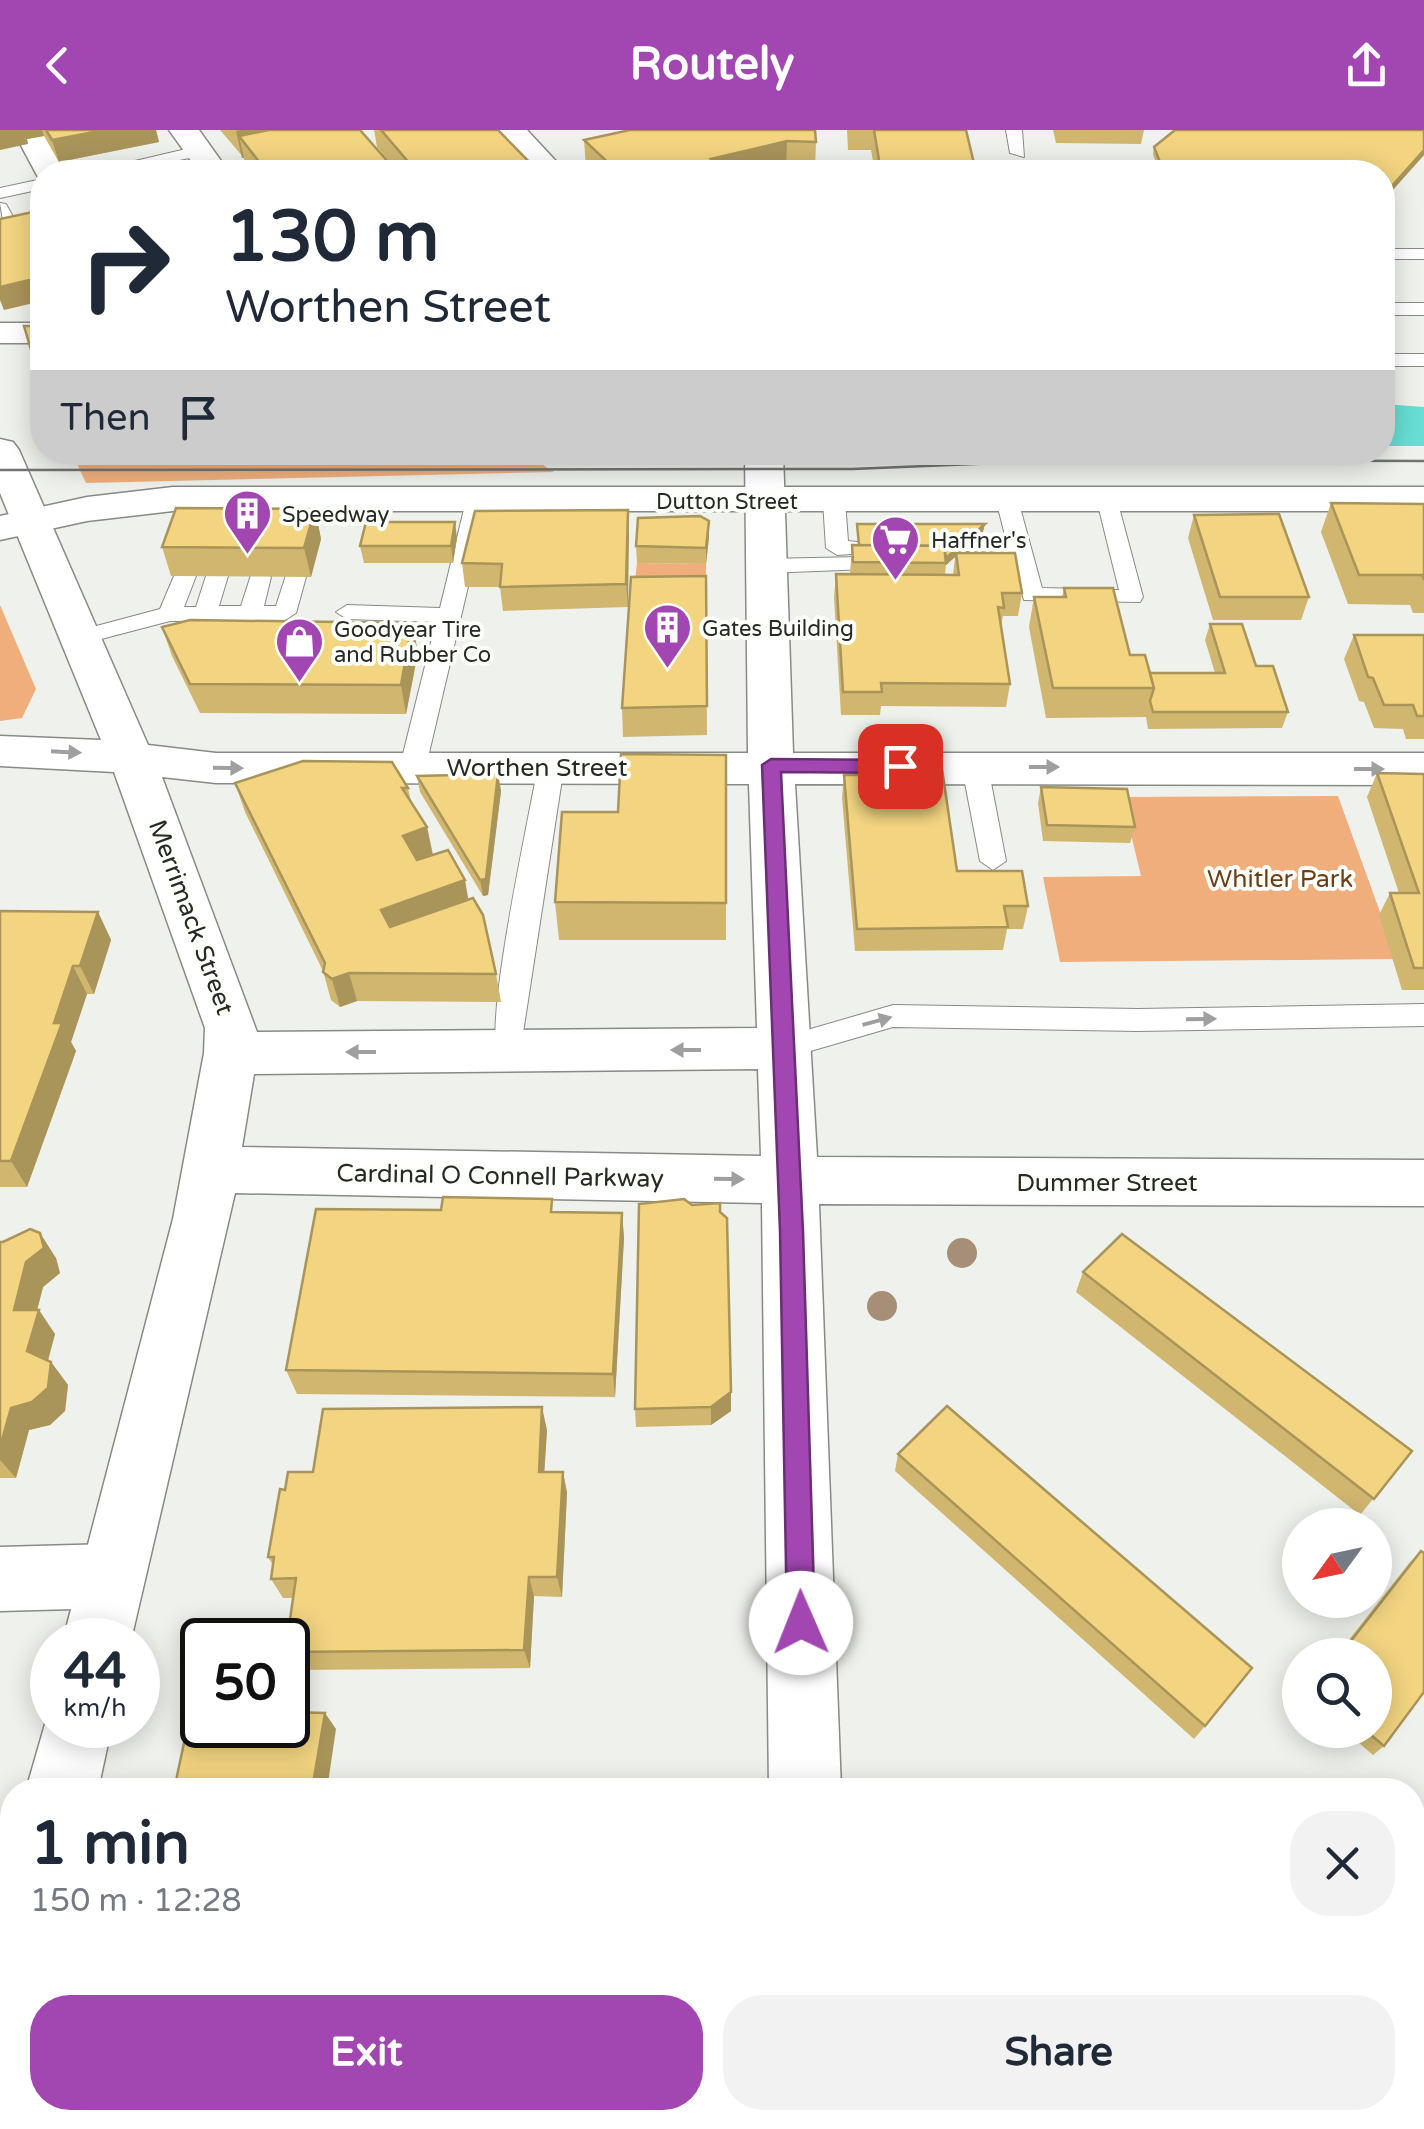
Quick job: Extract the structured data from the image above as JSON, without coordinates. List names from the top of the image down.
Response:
{
  "streets": {
    "main road": [
      "Dutton Street",
      "Worthen Street",
      "Merrimack Street",
      "Cardinal O Connell Parkway",
      "Dummer Street"
    ]
  },
  "crossings": [
    ["Dutton Street", "Merrimack Street"],
    ["Worthen Street", "Merrimack Street"],
    ["Merrimack Street", "Cardinal O Connell Parkway"],
    ["Cardinal O Connell Parkway", "Dummer Street"]
  ],
  "one_way": ["Worthen Street"],
  "parks": ["Whitler Park"],
  "places": {
    "building": ["Speedway", "Gates Building"],
    "supermarket": ["Haffner's"],
    "shop": ["Goodyear Tire and Rubber Co"]
  },
  "north": "bottom left",
  "page": {
    "header": "Routely",
    "turn": ["130 m", "Worthen Street"],
    "then": "Then",
    "speed": "44 km/h",
    "limit": "50",
    "heading": ["1 min", "150 m · 12:28"],
    "buttons": ["Exit", "Share"]
  }
}
